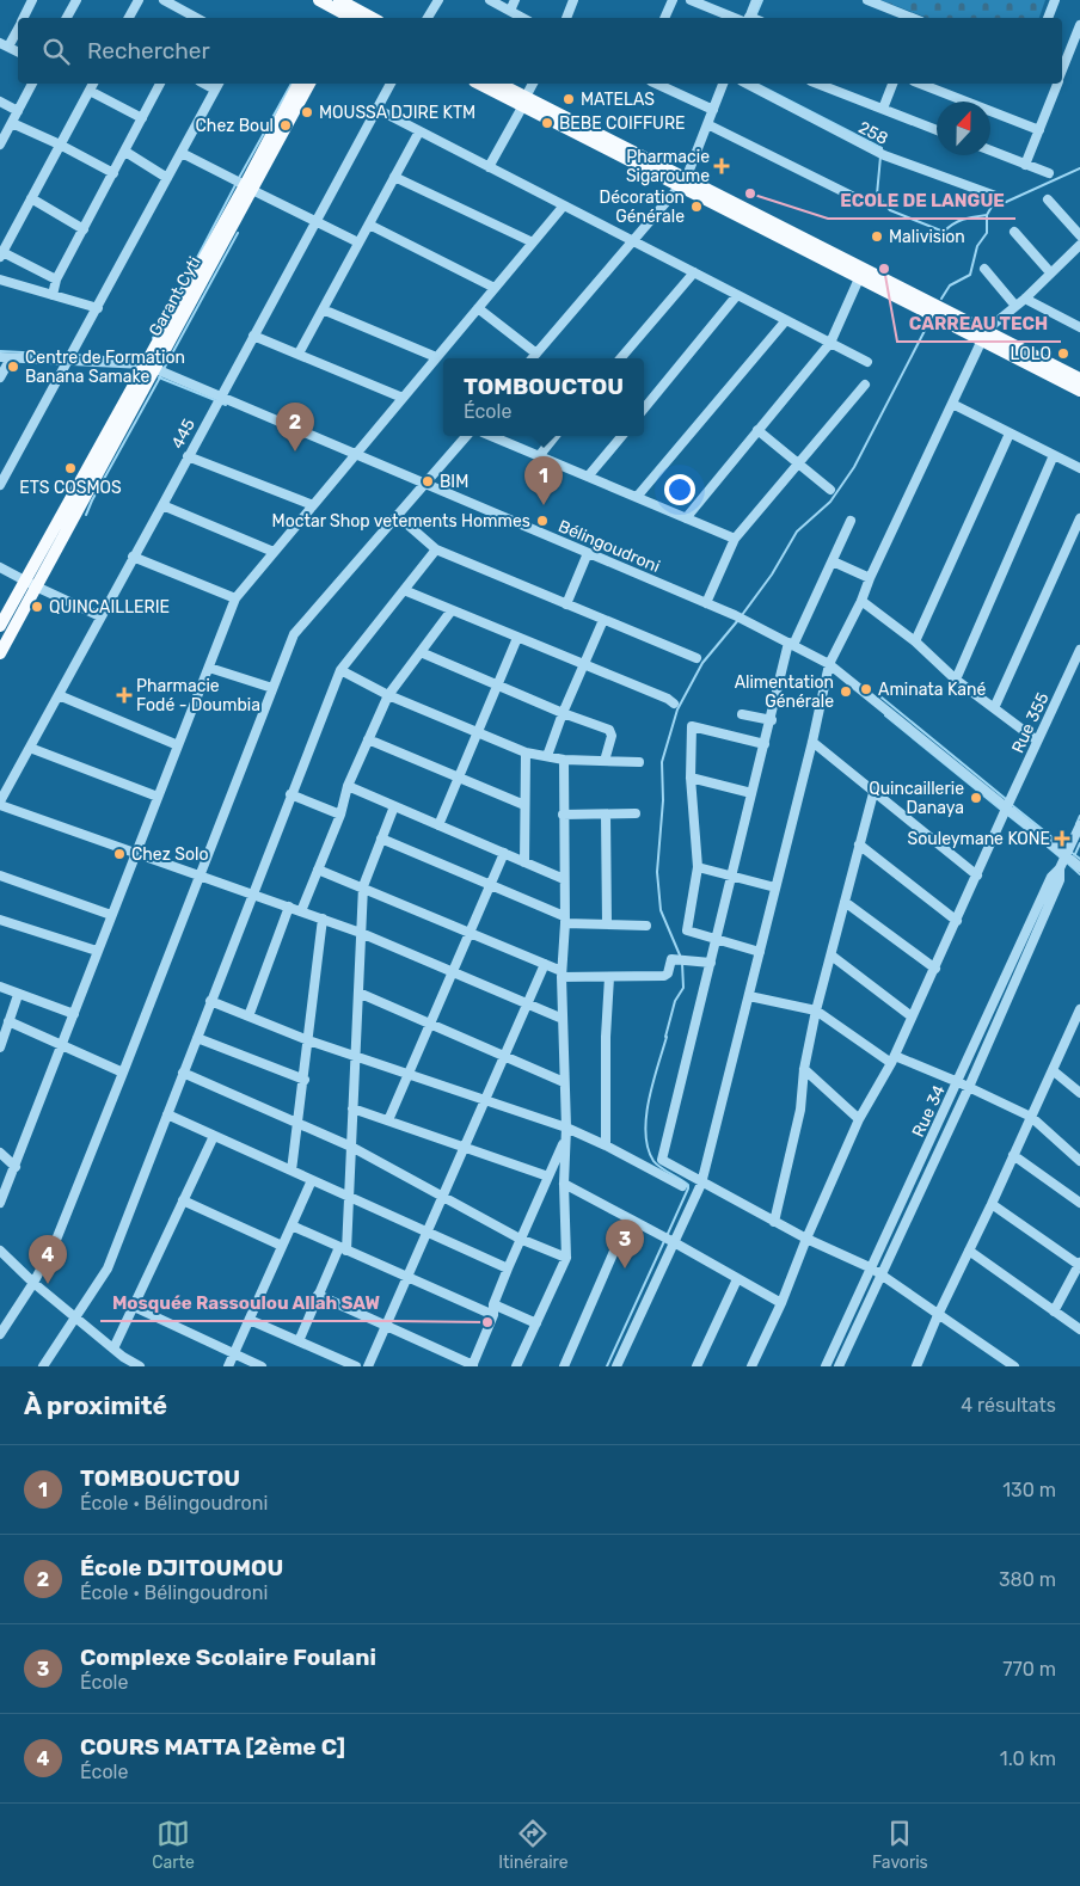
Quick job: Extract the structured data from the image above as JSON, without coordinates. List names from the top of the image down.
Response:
{
  "streets": {
    "main road": ["Garant Cyti"],
    "street": [
      "258",
      "445",
      "Bélingoudroni",
      "Rue 355",
      "Rue 34"
    ]
  },
  "crossings": [
    ["Garant Cyti", "Bélingoudroni"],
    ["445", "Bélingoudroni"],
    ["Bélingoudroni", "Rue 355"],
    ["Bélingoudroni", "Rue 34"]
  ],
  "places": {
    "other": [
      "MATELAS",
      "MOUSSA DJIRE KTM",
      "BEBE COIFFURE",
      "Chez Boul",
      "ECOLE DE LANGUE",
      "Décoration Générale",
      "Malivision",
      "CARREAU TECH",
      "LOLO",
      "Centre de Formation Banana Samake",
      "ETS COSMOS",
      "BIM",
      "Moctar Shop vetements Hommes",
      "QUINCAILLERIE",
      "Aminata Kané",
      "Alimentation Générale",
      "Quincaillerie Danaya",
      "Chez Solo",
      "Mosquée Rassoulou Allah SAW"
    ],
    "health": ["Pharmacie Sigaroume", "Pharmacie Fodé - Doumbia", "Souleymane KONE"]
  },
  "north": "top",
  "page": {
    "search": "Rechercher",
    "popup": ["TOMBOUCTOU", "École"],
    "pins": [
      "2",
      "1",
      "3",
      "4"
    ],
    "heading": ["À proximité", "4 résultats"],
    "list": [
      {
        "mark": "1",
        "name": "TOMBOUCTOU",
        "note": "École · Bélingoudroni",
        "value": "130 m"
      },
      {
        "mark": "2",
        "name": "École DJITOUMOU",
        "note": "École · Bélingoudroni",
        "value": "380 m"
      },
      {
        "mark": "3",
        "name": "Complexe Scolaire Foulani",
        "note": "École",
        "value": "770 m"
      },
      {
        "mark": "4",
        "name": "COURS MATTA [2ème C]",
        "note": "École",
        "value": "1.0 km"
      }
    ],
    "nav": ["Carte", "Itinéraire", "Favoris"]
  }
}
